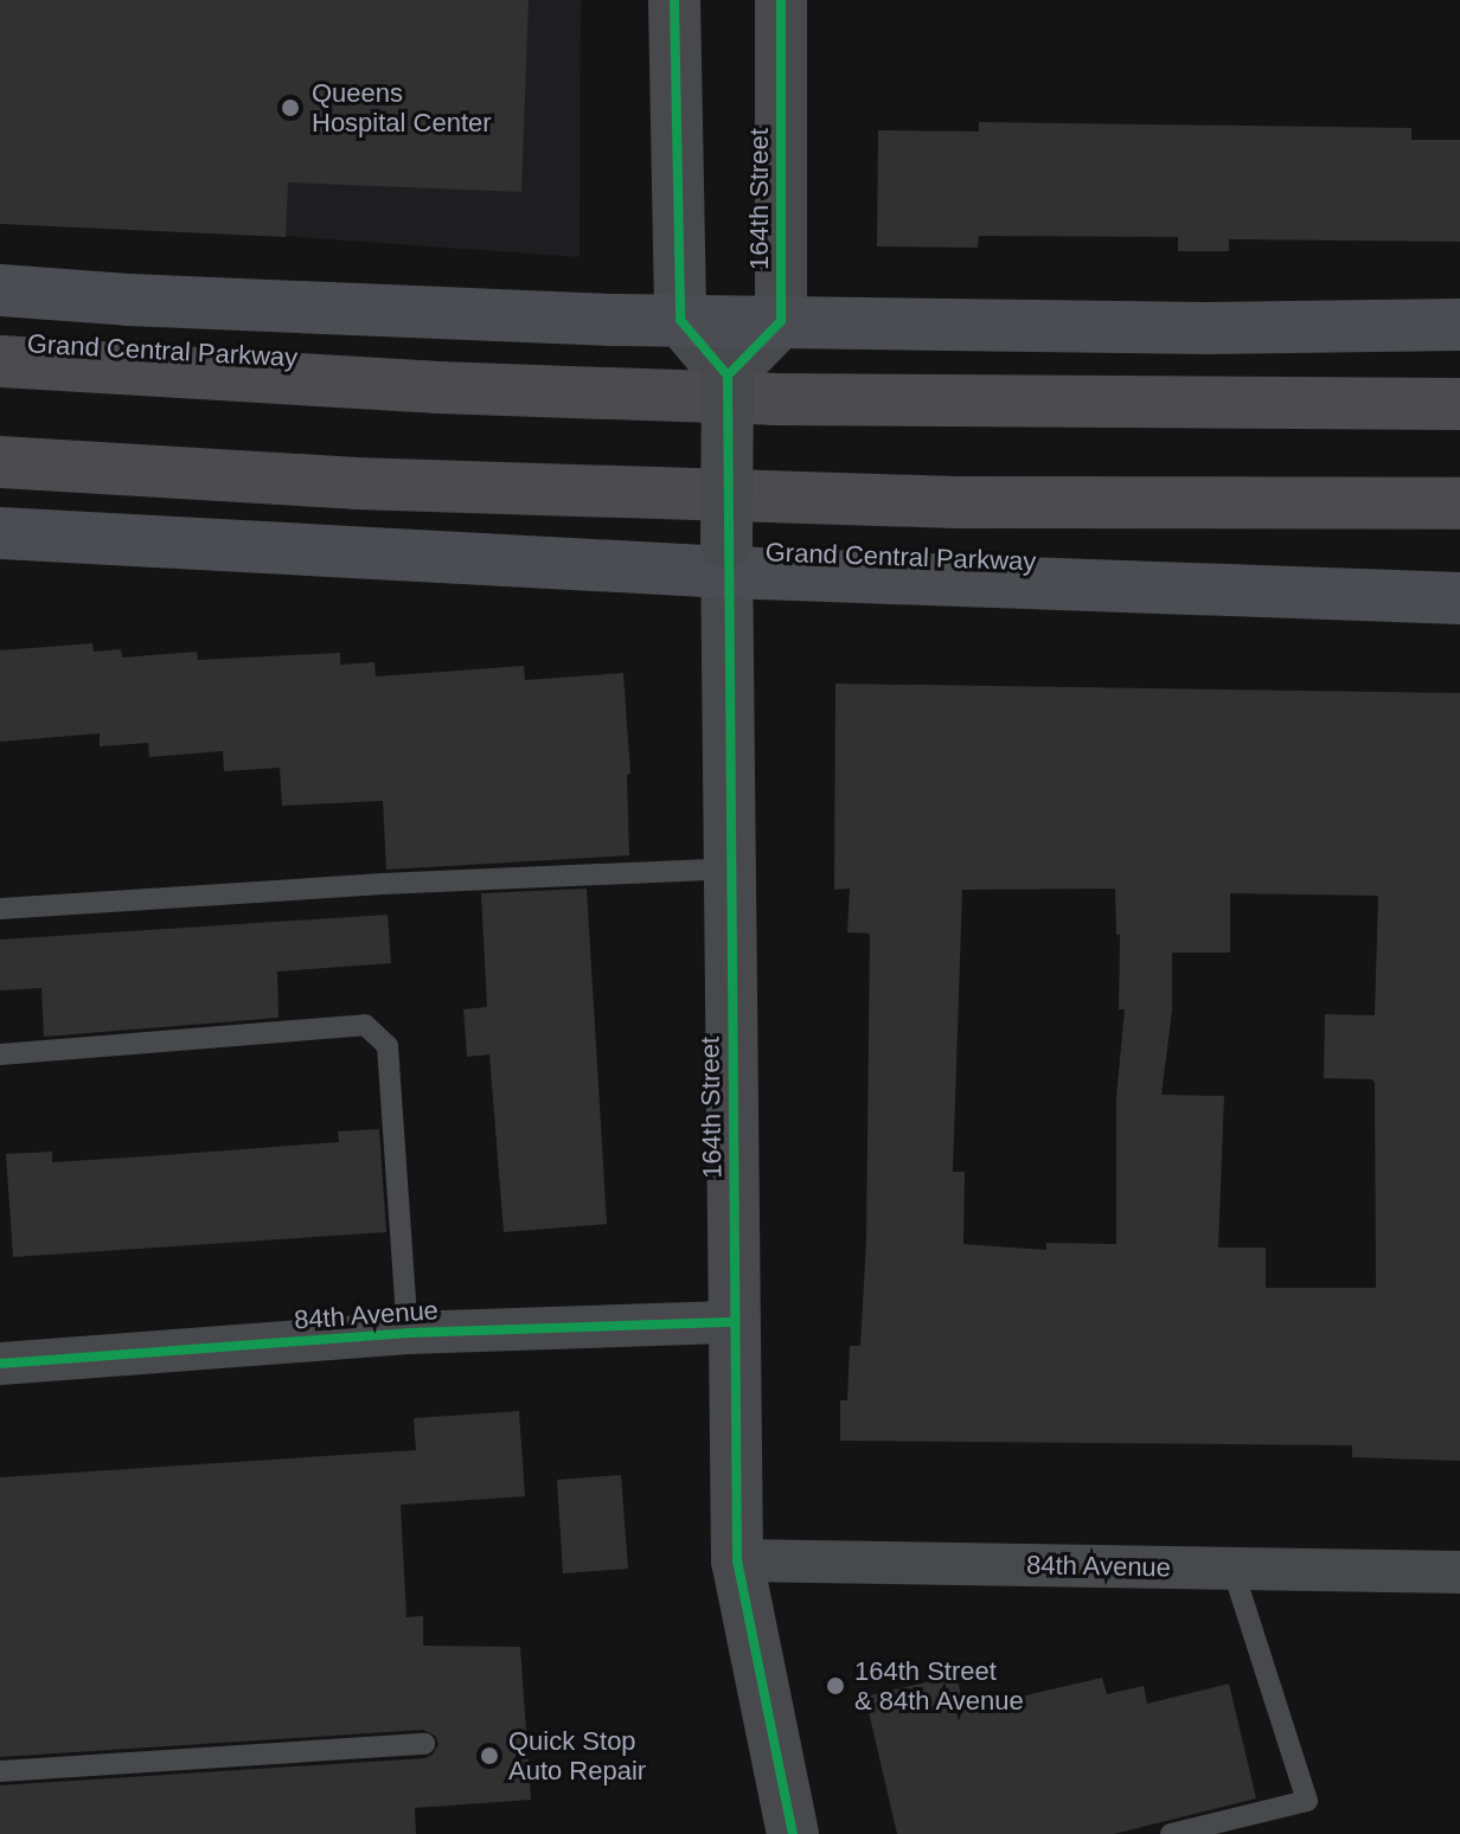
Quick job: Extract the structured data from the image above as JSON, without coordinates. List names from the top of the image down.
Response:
{
  "streets": {
    "highway": ["Grand Central Parkway"],
    "street": ["164th Street", "84th Avenue"]
  },
  "crossings": [
    ["164th Street", "Grand Central Parkway"],
    ["164th Street", "84th Avenue"]
  ],
  "places": ["Queens Hospital Center", "164th Street & 84th Avenue", "Quick Stop Auto Repair"]
}
